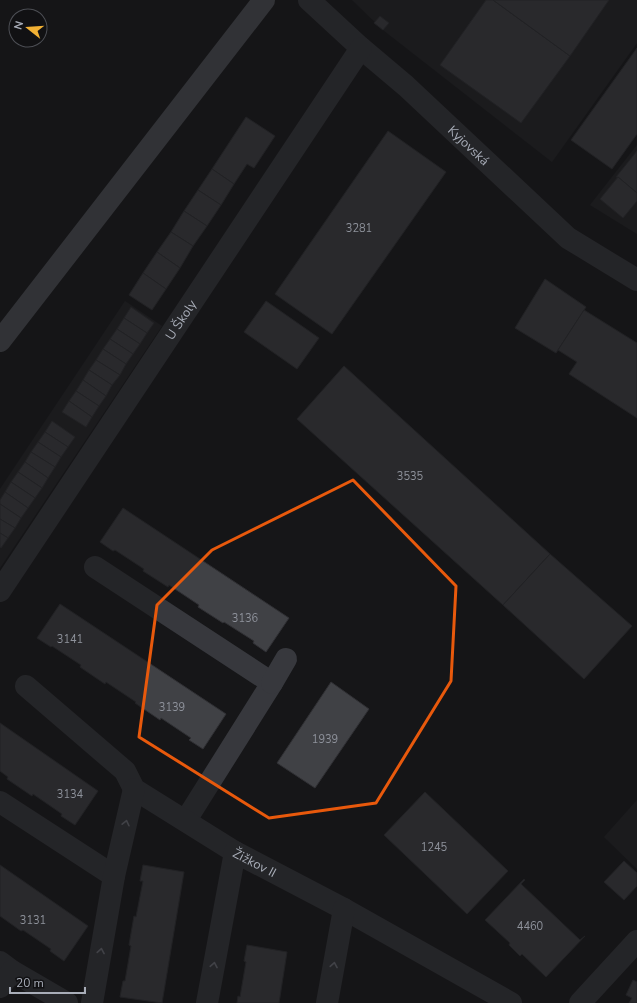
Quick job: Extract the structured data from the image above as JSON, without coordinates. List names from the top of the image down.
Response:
{
  "streets": {
    "street": ["Kyjovská", "U Školy", "Žižkov II"]
  },
  "crossings": [
    ["Kyjovská", "U Školy"]
  ],
  "house_numbers": [
    "3281",
    "3535",
    "3136",
    "3141",
    "3139",
    "1939",
    "3134",
    "1245",
    "3131",
    "4460"
  ],
  "scale_bar": "20 m",
  "north": "left"
}
